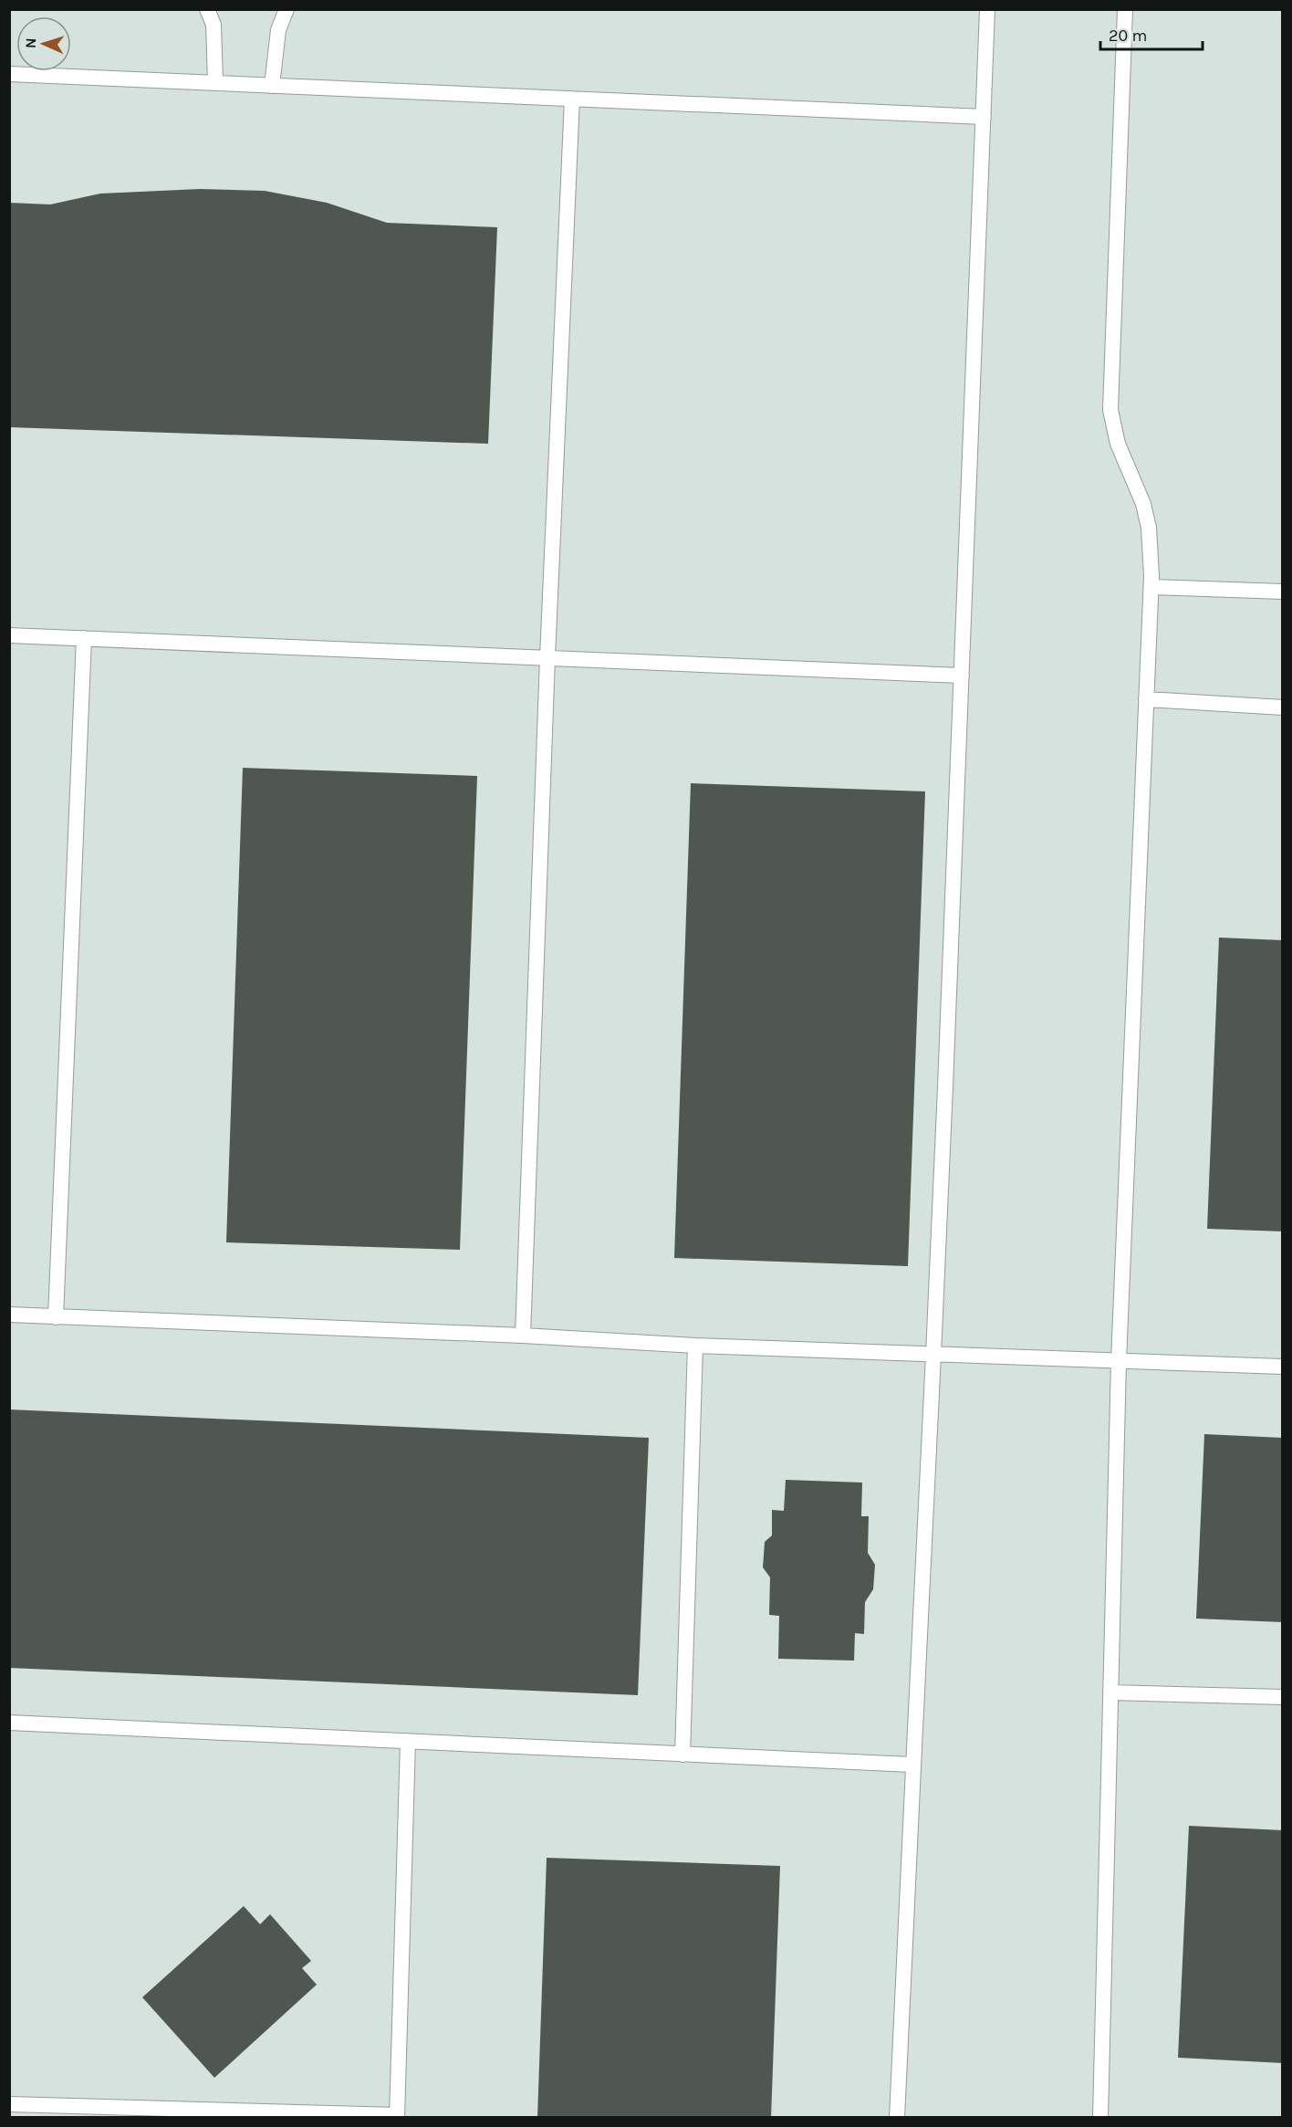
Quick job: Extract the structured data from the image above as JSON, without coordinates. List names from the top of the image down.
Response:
{
  "scale_bar": "20 m",
  "north": "left"
}
